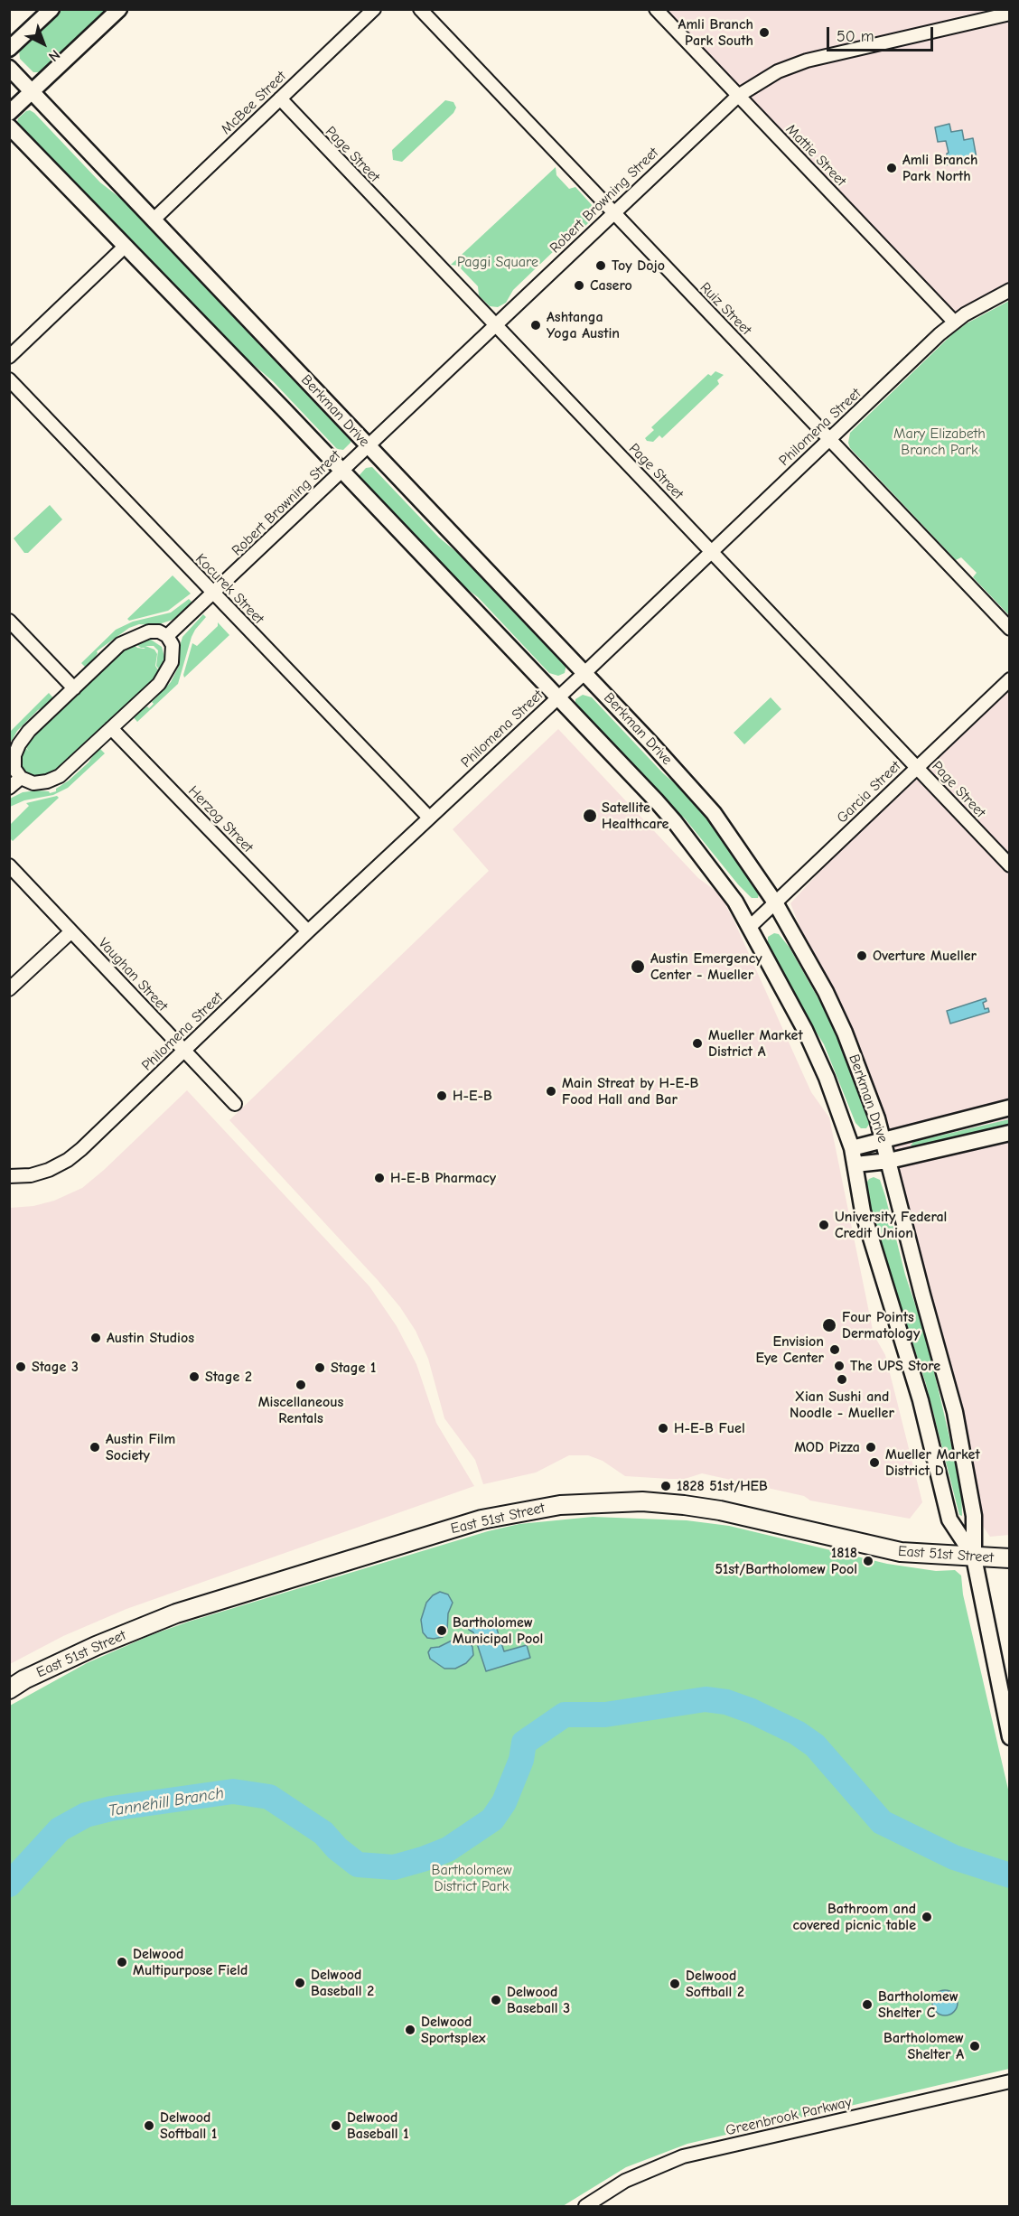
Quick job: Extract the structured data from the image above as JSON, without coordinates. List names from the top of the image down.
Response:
{
  "streets": {
    "main road": ["East 51st Street"],
    "street": [
      "McBee Street",
      "Page Street",
      "Mattie Street",
      "Robert Browning Street",
      "Ruiz Street",
      "Berkman Drive",
      "Philomena Street",
      "Kocurek Street",
      "Garcia Street",
      "Herzog Street",
      "Vaughan Street",
      "Greenbrook Parkway"
    ]
  },
  "crossings": [
    ["McBee Street", "Page Street"],
    ["McBee Street", "Berkman Drive"],
    ["Page Street", "Robert Browning Street"],
    ["Page Street", "Philomena Street"],
    ["Page Street", "Garcia Street"],
    ["Mattie Street", "Robert Browning Street"],
    ["Mattie Street", "Philomena Street"],
    ["Robert Browning Street", "Ruiz Street"],
    ["Robert Browning Street", "Berkman Drive"],
    ["Robert Browning Street", "Kocurek Street"],
    ["Ruiz Street", "Philomena Street"],
    ["Berkman Drive", "Philomena Street"],
    ["Berkman Drive", "Garcia Street"],
    ["Berkman Drive", "East 51st Street"],
    ["Philomena Street", "Kocurek Street"],
    ["Philomena Street", "Herzog Street"],
    ["Philomena Street", "Vaughan Street"]
  ],
  "water": ["Tannehill Branch"],
  "parks": ["Paggi Square", "Mary Elizabeth Branch Park", "Bartholomew District Park"],
  "places": [
    "Amli Branch Park South",
    "Amli Branch Park North",
    "Toy Dojo",
    "Casero",
    "Ashtanga Yoga Austin",
    "Satellite Healthcare",
    "Overture Mueller",
    "Austin Emergency Center - Mueller",
    "Mueller Market District A",
    "Main Streat by H-E-B Food Hall and Bar",
    "H-E-B",
    "H-E-B Pharmacy",
    "University Federal Credit Union",
    "Four Points Dermatology",
    "Austin Studios",
    "Envision Eye Center",
    "The UPS Store",
    "Stage 3",
    "Stage 1",
    "Stage 2",
    "Xian Sushi and Noodle - Mueller",
    "Miscellaneous Rentals",
    "H-E-B Fuel",
    "Austin Film Society",
    "MOD Pizza",
    "Mueller Market District D",
    "1828 51st/HEB",
    "1818 51st/Bartholomew Pool",
    "Bartholomew Municipal Pool",
    "Bathroom and covered picnic table",
    "Delwood Multipurpose Field",
    "Delwood Baseball 2",
    "Delwood Softball 2",
    "Delwood Baseball 3",
    "Bartholomew Shelter C",
    "Delwood Sportsplex",
    "Bartholomew Shelter A",
    "Delwood Softball 1",
    "Delwood Baseball 1"
  ],
  "scale_bar": "50 m",
  "north": "bottom right"
}
